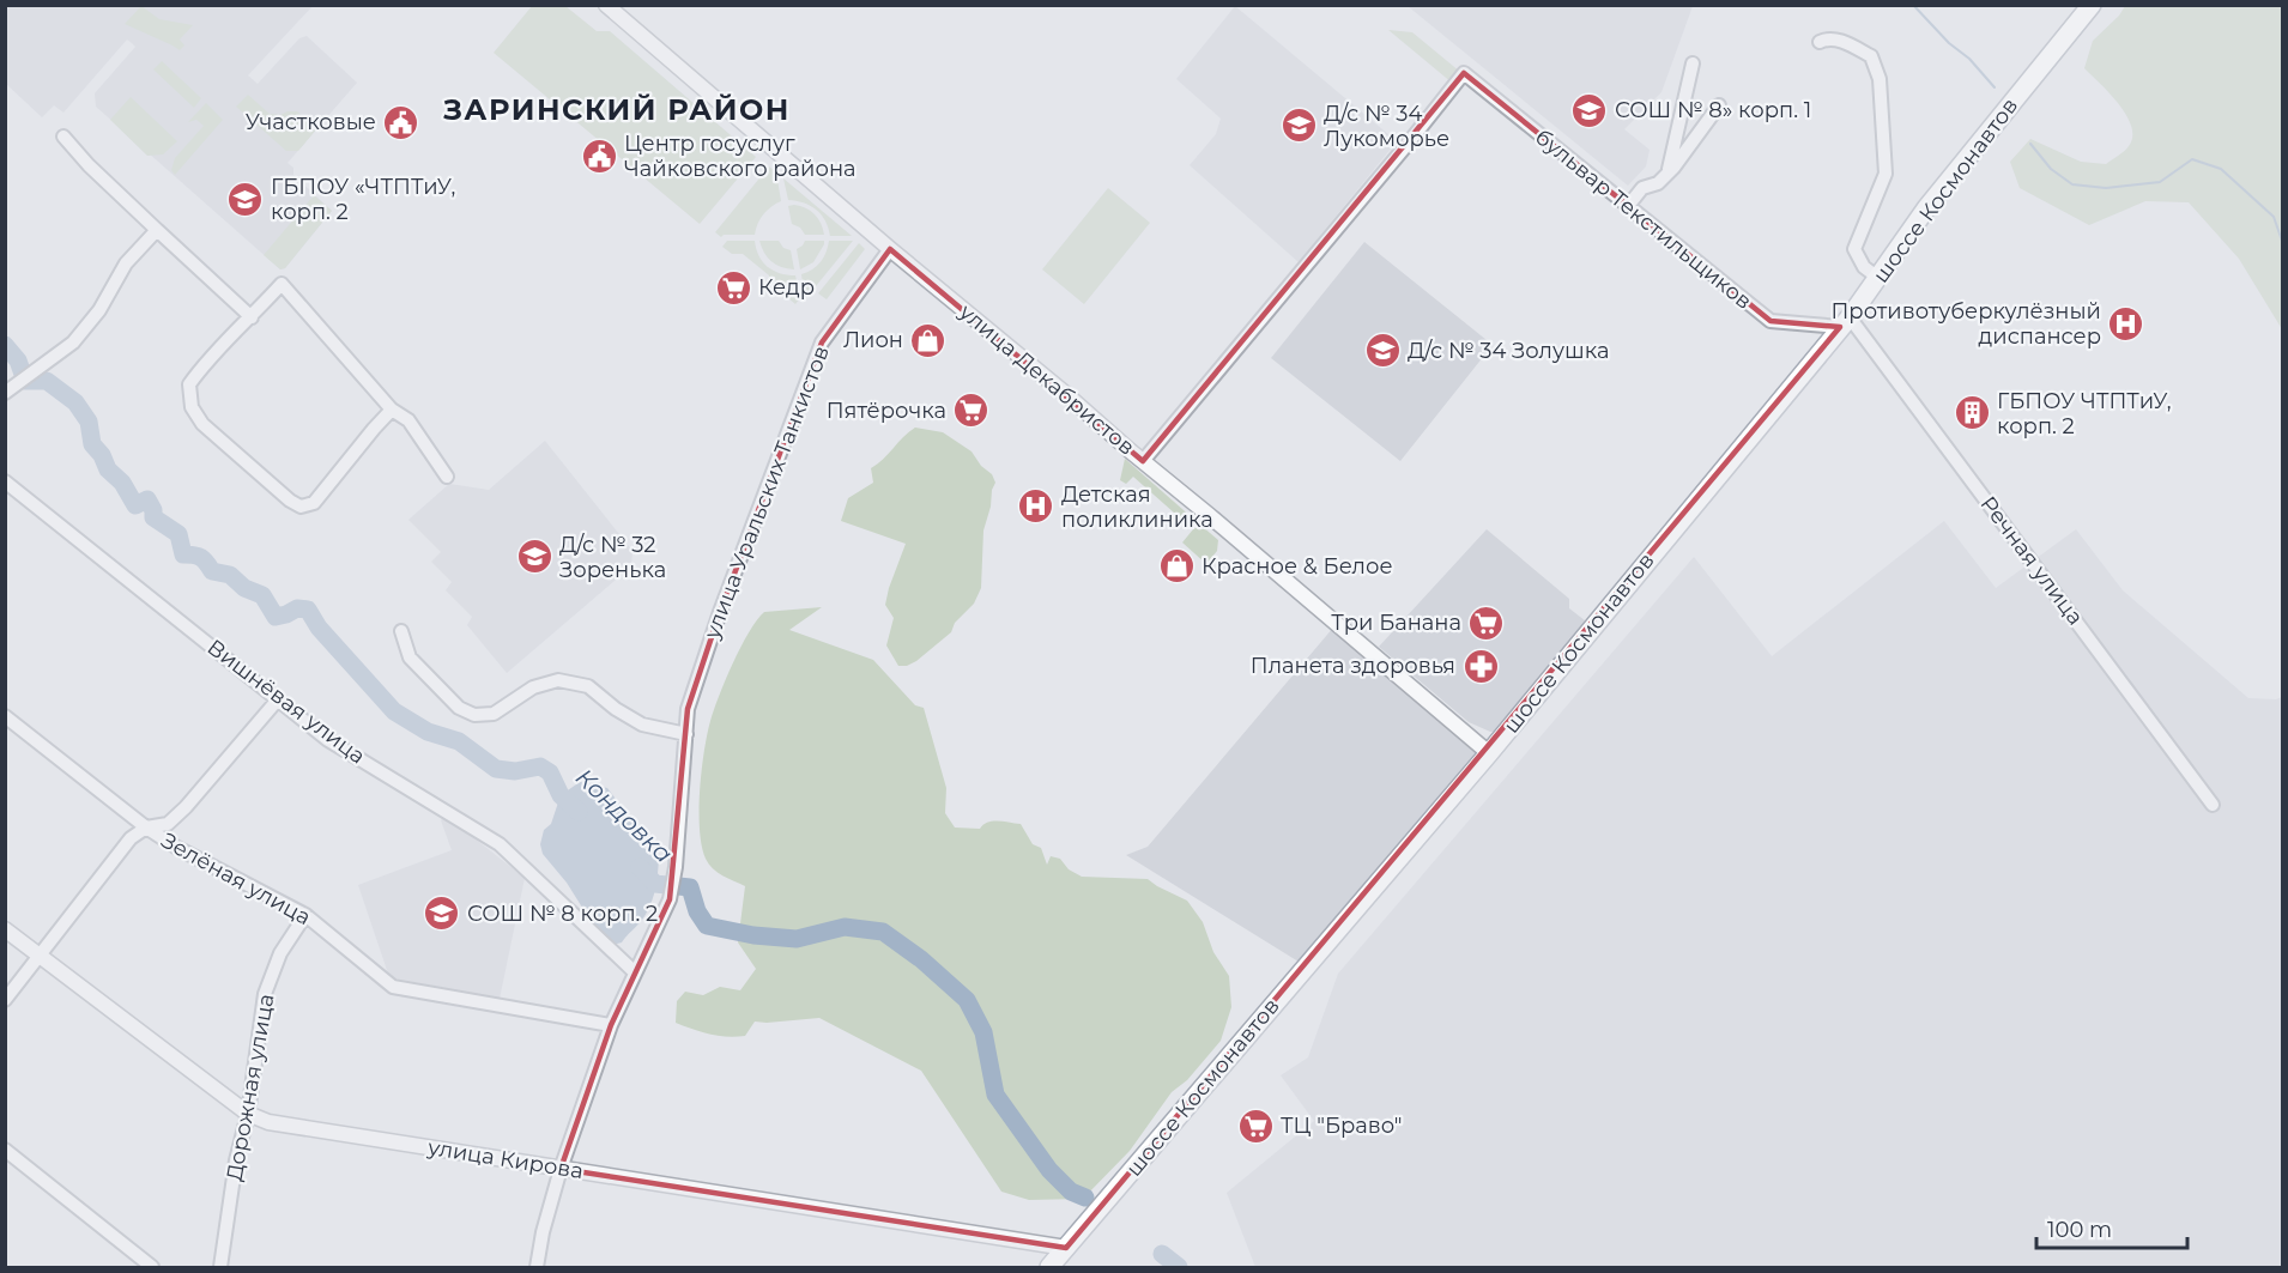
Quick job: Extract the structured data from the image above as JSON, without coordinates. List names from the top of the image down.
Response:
{
  "streets": {
    "main road": ["шоссе Космонавтов"],
    "street": [
      "бульвар Текстильщиков",
      "улица Декабристов",
      "улица Уральских Танкистов",
      "Речная улица",
      "Вишнёвая улица",
      "Зелёная улица",
      "Дорожная улица",
      "улица Кирова"
    ]
  },
  "crossings": [
    ["шоссе Космонавтов", "бульвар Текстильщиков"],
    ["шоссе Космонавтов", "улица Декабристов"],
    ["шоссе Космонавтов", "Речная улица"],
    ["шоссе Космонавтов", "улица Кирова"],
    ["бульвар Текстильщиков", "улица Декабристов"],
    ["бульвар Текстильщиков", "Речная улица"],
    ["улица Декабристов", "улица Уральских Танкистов"],
    ["улица Уральских Танкистов", "Вишнёвая улица"],
    ["улица Уральских Танкистов", "Зелёная улица"],
    ["улица Уральских Танкистов", "улица Кирова"],
    ["Зелёная улица", "Дорожная улица"],
    ["Дорожная улица", "улица Кирова"]
  ],
  "districts": ["ЗАРИНСКИЙ РАЙОН"],
  "water": ["Кондовка"],
  "places": {
    "school or university": [
      "СОШ № 8» корп. 1",
      "Д/с № 34 Лукоморье",
      "ГБПОУ «ЧТПТиУ, корп. 2",
      "Д/с № 34 Золушка",
      "Д/с № 32 Зоренька",
      "СОШ № 8 корп. 2"
    ],
    "public building": ["Участковые", "Центр госуслуг Чайковского района"],
    "supermarket": [
      "Кедр",
      "Пятёрочка",
      "Три Банана",
      "ТЦ \"Браво\""
    ],
    "hospital": ["Противотуберкулёзный диспансер", "Детская поликлиника"],
    "shop": ["Лион", "Красное & Белое"],
    "building": ["ГБПОУ ЧТПТиУ, корп. 2"],
    "pharmacy": ["Планета здоровья"]
  },
  "scale_bar": "100 m"
}
